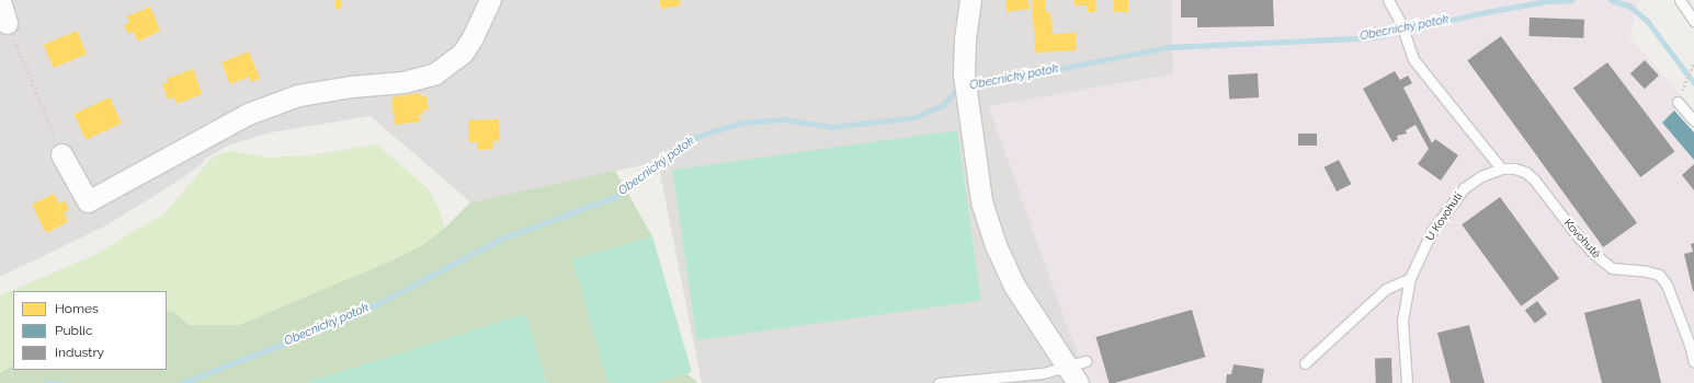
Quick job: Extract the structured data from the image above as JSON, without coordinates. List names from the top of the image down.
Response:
{
  "streets": {
    "lane": ["U Kovohutí", "Kovohutě"]
  },
  "crossings": [
    ["U Kovohutí", "Kovohutě"]
  ],
  "water": ["Obecnický potok"],
  "legend": ["Homes", "Public", "Industry"]
}
